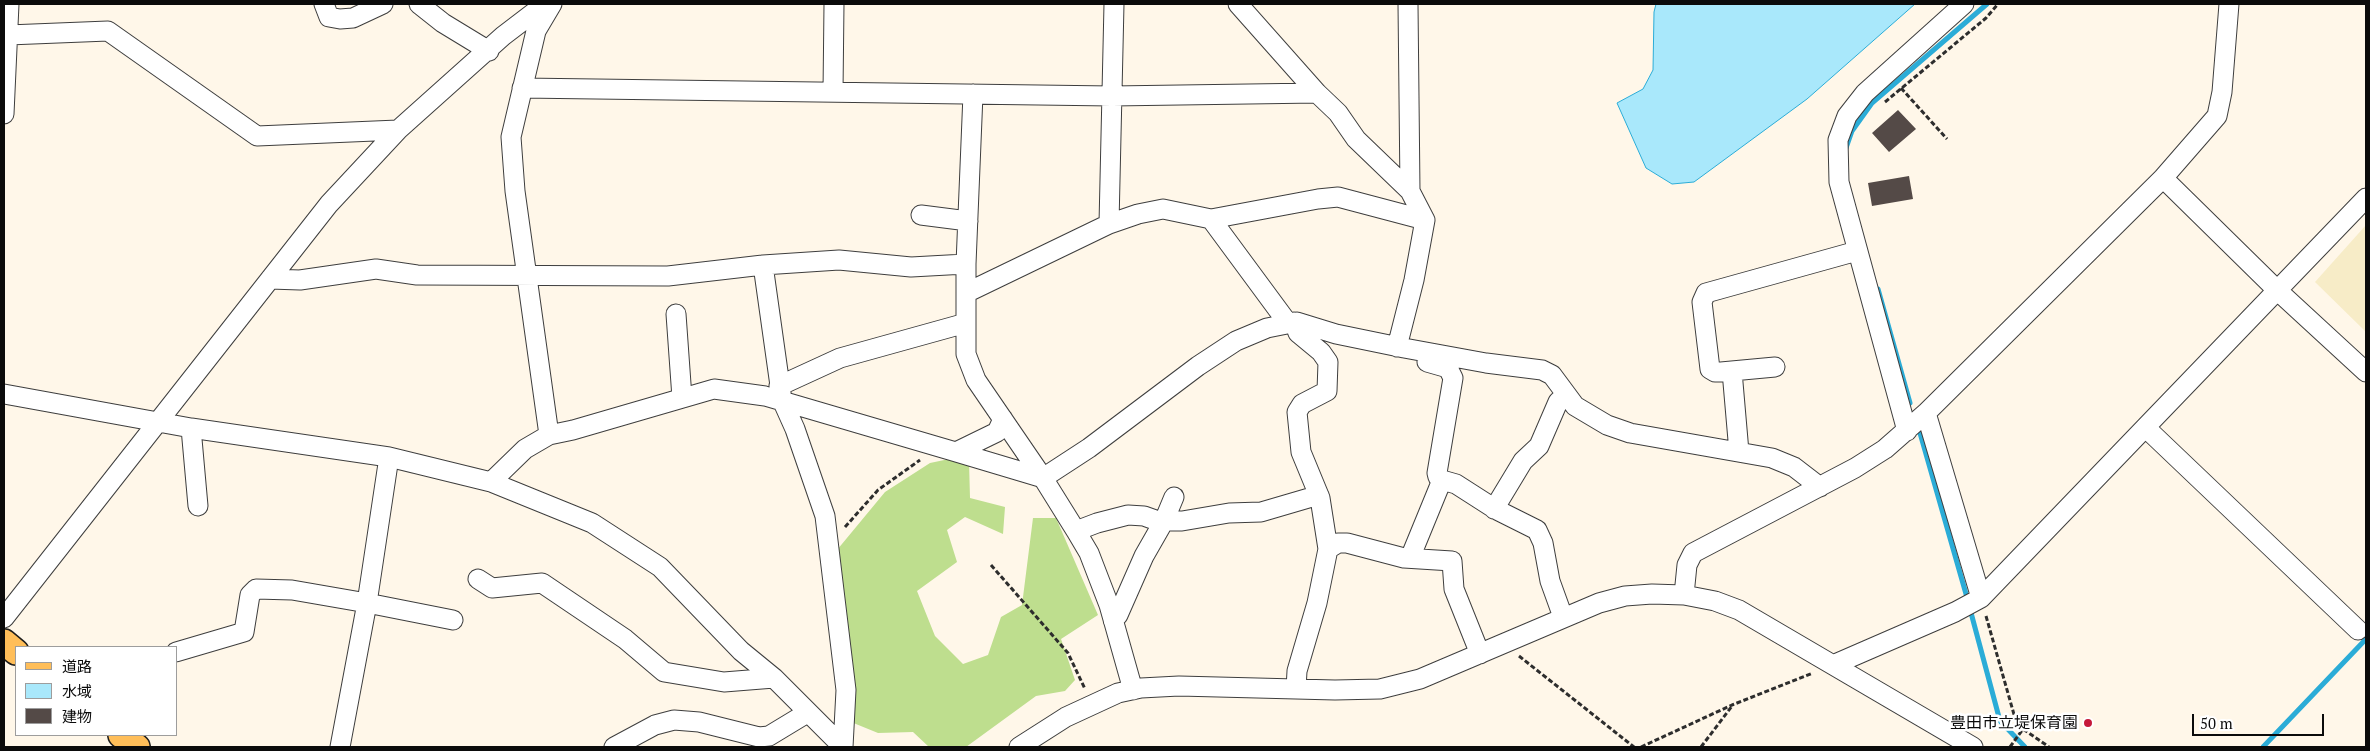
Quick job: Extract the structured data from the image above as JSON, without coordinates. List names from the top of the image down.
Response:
{
  "places": ["豊田市立堤保育園"],
  "legend": ["道路", "水域", "建物"],
  "scale_bar": "50 m"
}
